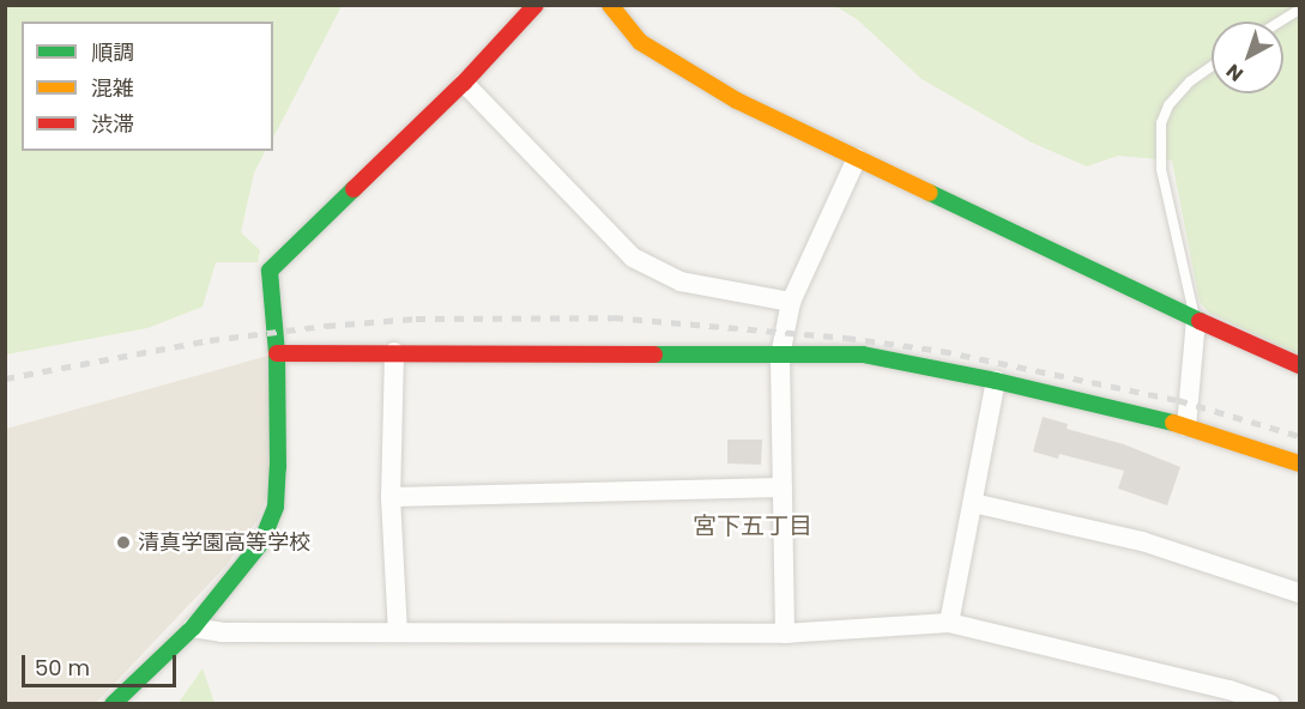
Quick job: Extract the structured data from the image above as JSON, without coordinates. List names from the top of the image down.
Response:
{
  "districts": ["宮下五丁目"],
  "places": ["清真学園高等学校"],
  "legend": ["順調", "混雑", "渋滞"],
  "scale_bar": "50 m",
  "north": "bottom left"
}
